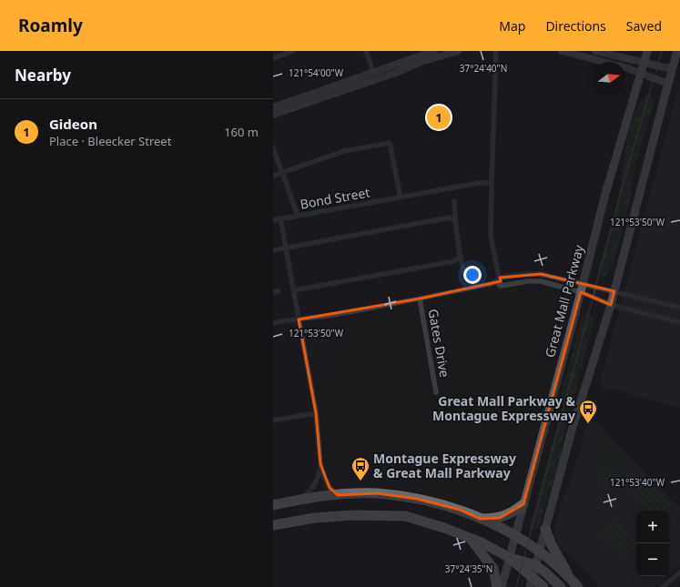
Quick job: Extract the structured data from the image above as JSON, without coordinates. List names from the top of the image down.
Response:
{
  "streets": {
    "main road": ["Great Mall Parkway"],
    "street": ["Bond Street", "Gates Drive"]
  },
  "places": {
    "bus stop": ["Great Mall Parkway & Montague Expressway", "Montague Expressway & Great Mall Parkway"]
  },
  "north": "right",
  "page": {
    "header": "Roamly",
    "nav": ["Map", "Directions", "Saved"],
    "heading": "Nearby",
    "list": [
      {
        "mark": "1",
        "name": "Gideon",
        "note": "Place · Bleecker Street",
        "value": "160 m"
      }
    ],
    "pins": "1",
    "map_buttons": ["+", "−"]
  },
  "coordinates": [
    "37°24'40\"N",
    "121°54'00\"W",
    "121°53'50\"W",
    "121°53'40\"W",
    "37°24'35\"N"
  ]
}
